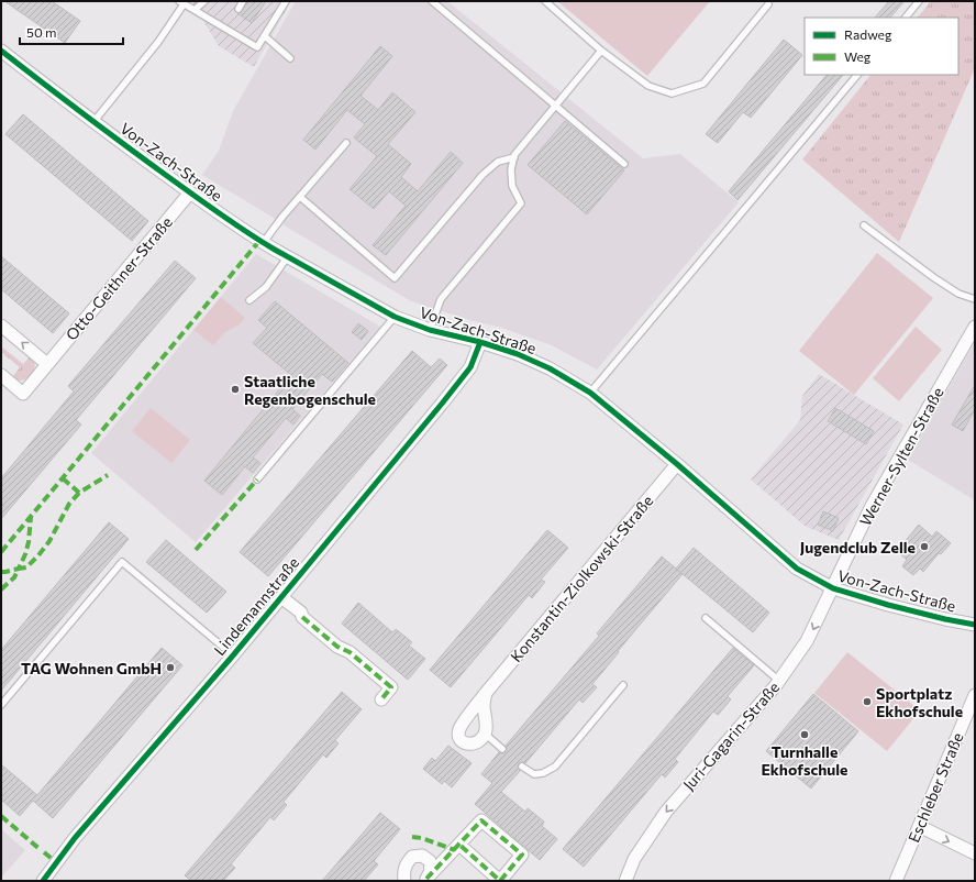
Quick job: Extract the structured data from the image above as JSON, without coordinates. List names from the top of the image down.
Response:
{
  "streets": {
    "street": [
      "Von-Zach-Straße",
      "Otto-Geithner-Straße",
      "Werner-Sylten-Straße",
      "Konstantin-Ziolkowski-Straße",
      "Lindemannstraße",
      "Juri-Gagarin-Straße",
      "Eschleber Straße"
    ]
  },
  "crossings": [
    ["Von-Zach-Straße", "Otto-Geithner-Straße"],
    ["Von-Zach-Straße", "Werner-Sylten-Straße"],
    ["Von-Zach-Straße", "Konstantin-Ziolkowski-Straße"],
    ["Von-Zach-Straße", "Lindemannstraße"],
    ["Von-Zach-Straße", "Juri-Gagarin-Straße"],
    ["Werner-Sylten-Straße", "Juri-Gagarin-Straße"]
  ],
  "one_way": ["Juri-Gagarin-Straße"],
  "places": [
    "Staatliche Regenbogenschule",
    "Jugendclub Zelle",
    "TAG Wohnen GmbH",
    "Sportplatz Ekhofschule",
    "Turnhalle Ekhofschule"
  ],
  "legend": ["Radweg", "Weg"],
  "scale_bar": "50 m"
}
